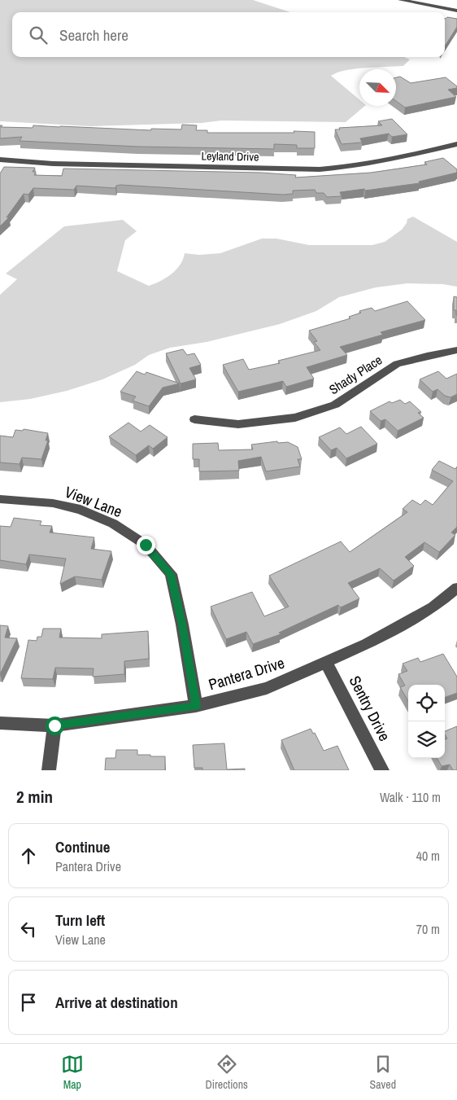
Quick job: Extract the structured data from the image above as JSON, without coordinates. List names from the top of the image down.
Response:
{
  "streets": {
    "street": [
      "Leyland Drive",
      "Shady Place",
      "View Lane",
      "Pantera Drive",
      "Sentry Drive"
    ]
  },
  "crossings": [
    ["View Lane", "Pantera Drive"],
    ["Pantera Drive", "Sentry Drive"]
  ],
  "north": "bottom right",
  "page": {
    "search": "Search here",
    "heading": ["2 min", "Walk · 110 m"],
    "list": [
      ["Continue", "Pantera Drive", "40 m"],
      ["Turn left", "View Lane", "70 m"],
      "Arrive at destination"
    ],
    "nav": ["Map", "Directions", "Saved"]
  }
}
